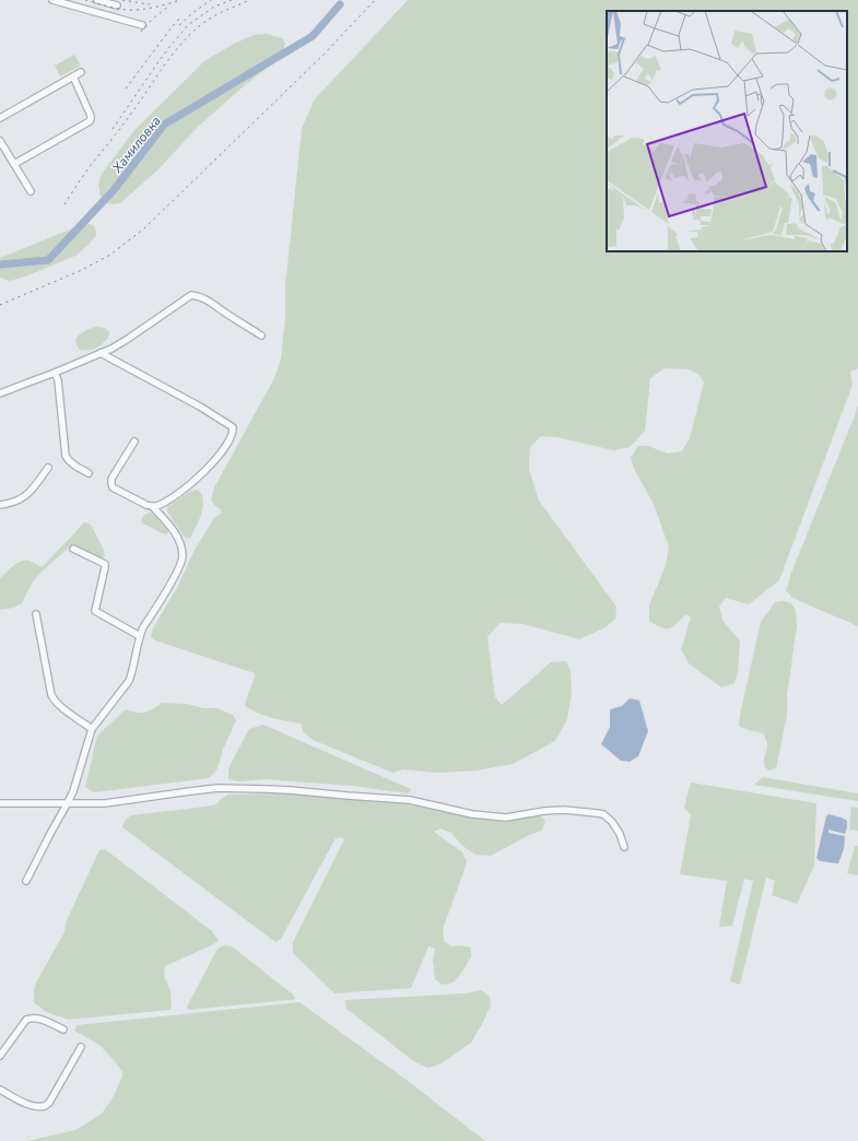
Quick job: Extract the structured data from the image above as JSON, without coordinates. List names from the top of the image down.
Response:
{
  "water": ["Хамиловка"]
}
